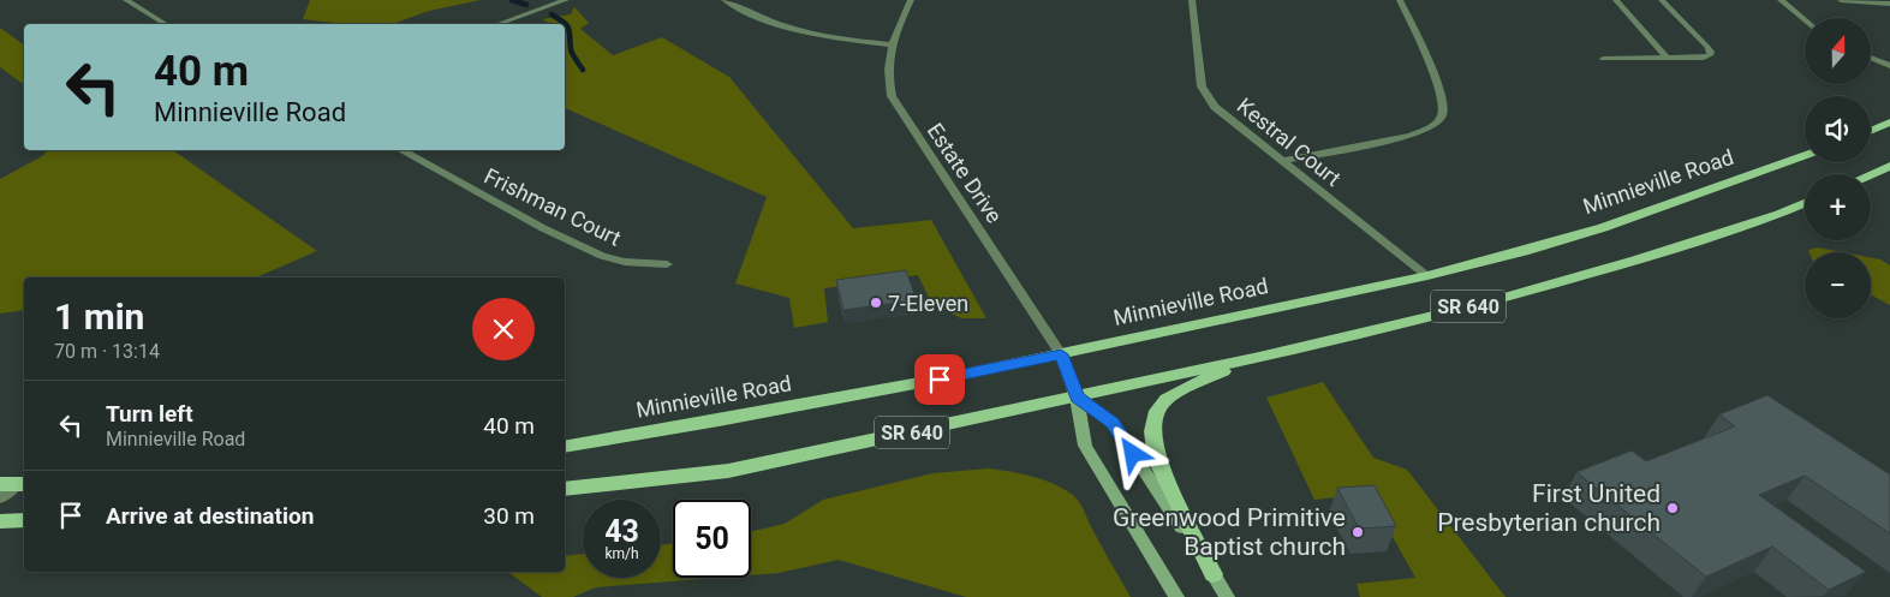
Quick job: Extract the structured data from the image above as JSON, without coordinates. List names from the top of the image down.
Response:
{
  "streets": {
    "main road": ["Minnieville Road", "SR 640"],
    "street": ["Kestral Court", "Estate Drive", "Frishman Court"]
  },
  "crossings": [
    ["Kestral Court", "Minnieville Road"],
    ["Estate Drive", "Minnieville Road"]
  ],
  "places": ["7-Eleven", "First United Presbyterian church", "Greenwood Primitive Baptist church"],
  "north": "top",
  "page": {
    "map_buttons": ["+", "−"],
    "turn": ["40 m", "Minnieville Road"],
    "heading": ["1 min", "70 m · 13:14"],
    "list": [
      {
        "name": "Turn left",
        "note": "Minnieville Road",
        "value": "40 m"
      },
      {
        "name": "Arrive at destination",
        "value": "30 m"
      }
    ],
    "speed": "43 km/h",
    "limit": "50"
  }
}
